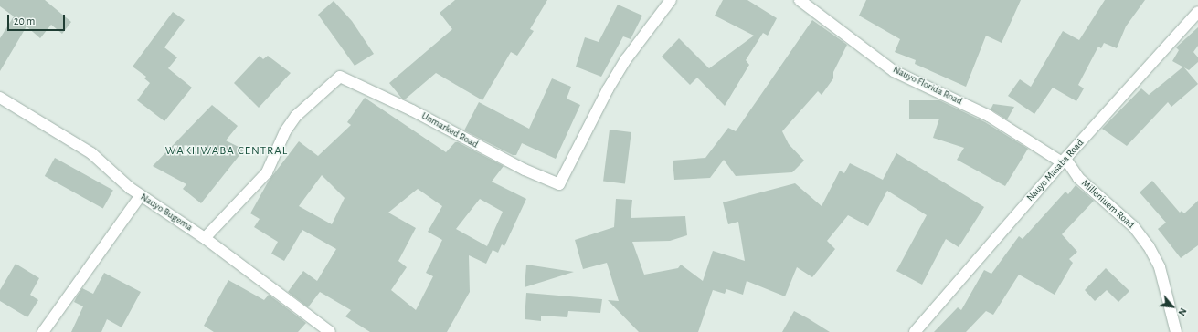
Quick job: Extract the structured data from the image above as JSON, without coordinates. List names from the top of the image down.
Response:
{
  "streets": {
    "street": [
      "Nauyo Florida Road",
      "Unmarked Road",
      "Nauyo Masaba Road",
      "Milleniuem Road",
      "Nauyo Bugema"
    ]
  },
  "crossings": [
    ["Nauyo Florida Road", "Nauyo Masaba Road"],
    ["Nauyo Florida Road", "Milleniuem Road"],
    ["Unmarked Road", "Nauyo Bugema"],
    ["Nauyo Masaba Road", "Milleniuem Road"]
  ],
  "districts": ["WAKHWABA CENTRAL"],
  "scale_bar": "20 m",
  "north": "bottom right"
}
